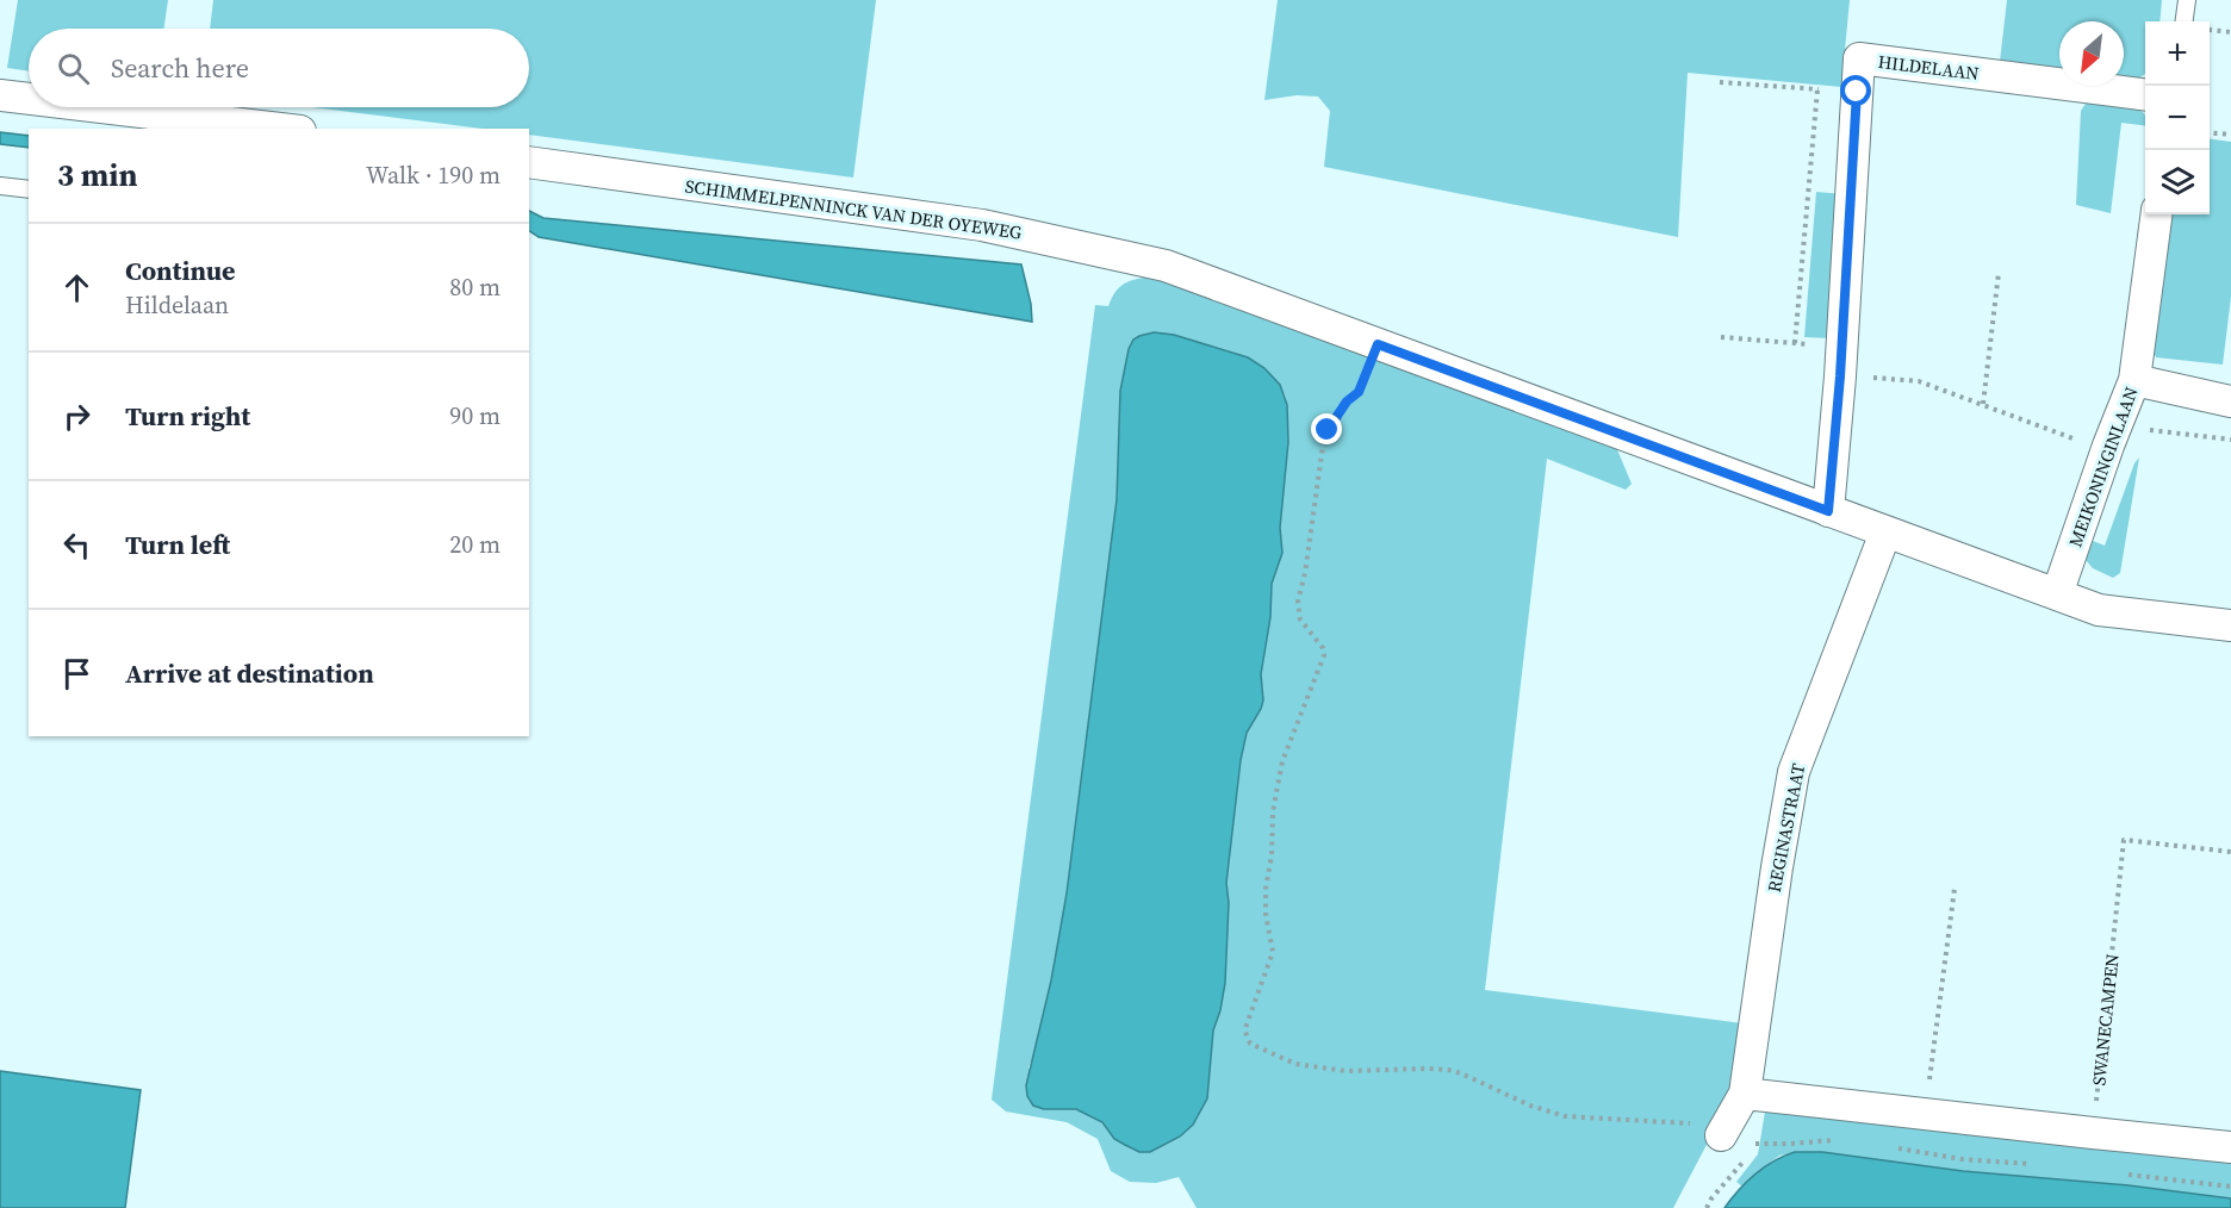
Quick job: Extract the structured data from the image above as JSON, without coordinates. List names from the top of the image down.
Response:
{
  "streets": {
    "street": [
      "HILDELAAN",
      "SCHIMMELPENNINCK VAN DER OYEWEG",
      "MEIKONINGINLAAN",
      "REGINASTRAAT"
    ],
    "path": ["SWANECAMPEN"]
  },
  "crossings": [
    ["HILDELAAN", "SCHIMMELPENNINCK VAN DER OYEWEG"],
    ["SCHIMMELPENNINCK VAN DER OYEWEG", "MEIKONINGINLAAN"],
    ["SCHIMMELPENNINCK VAN DER OYEWEG", "REGINASTRAAT"]
  ],
  "north": "bottom left",
  "page": {
    "map_buttons": ["+", "−"],
    "search": "Search here",
    "heading": ["3 min", "Walk · 190 m"],
    "list": [
      ["Continue", "Hildelaan", "80 m"],
      ["Turn right", "90 m"],
      ["Turn left", "20 m"],
      "Arrive at destination"
    ]
  }
}
